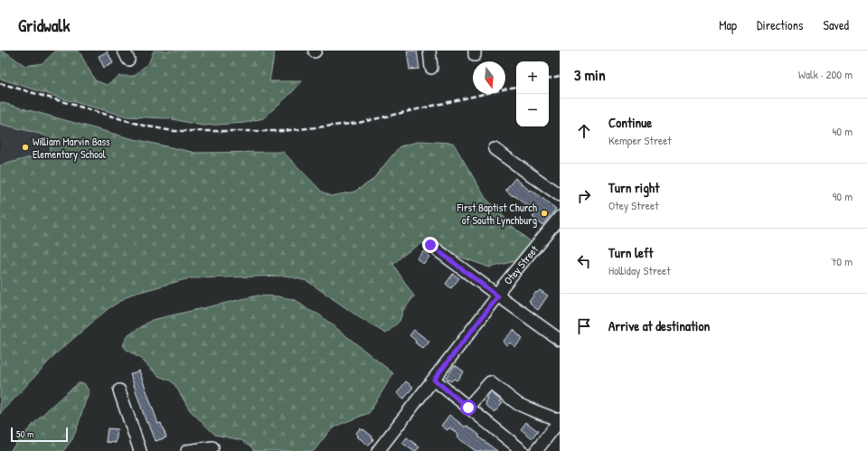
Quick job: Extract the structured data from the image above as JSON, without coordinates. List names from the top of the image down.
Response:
{
  "streets": {
    "street": ["Otey Street"]
  },
  "places": ["William Marvin Bass Elementary School", "First Baptist Church of South Lynchburg"],
  "scale_bar": "50 m",
  "north": "bottom",
  "page": {
    "header": "Gridwalk",
    "nav": ["Map", "Directions", "Saved"],
    "heading": ["3 min", "Walk · 200 m"],
    "map_buttons": ["+", "−"],
    "list": [
      ["Continue", "Kemper Street", "40 m"],
      ["Turn right", "Otey Street", "90 m"],
      ["Turn left", "Holliday Street", "70 m"],
      "Arrive at destination"
    ],
    "scale": "50 m"
  }
}
